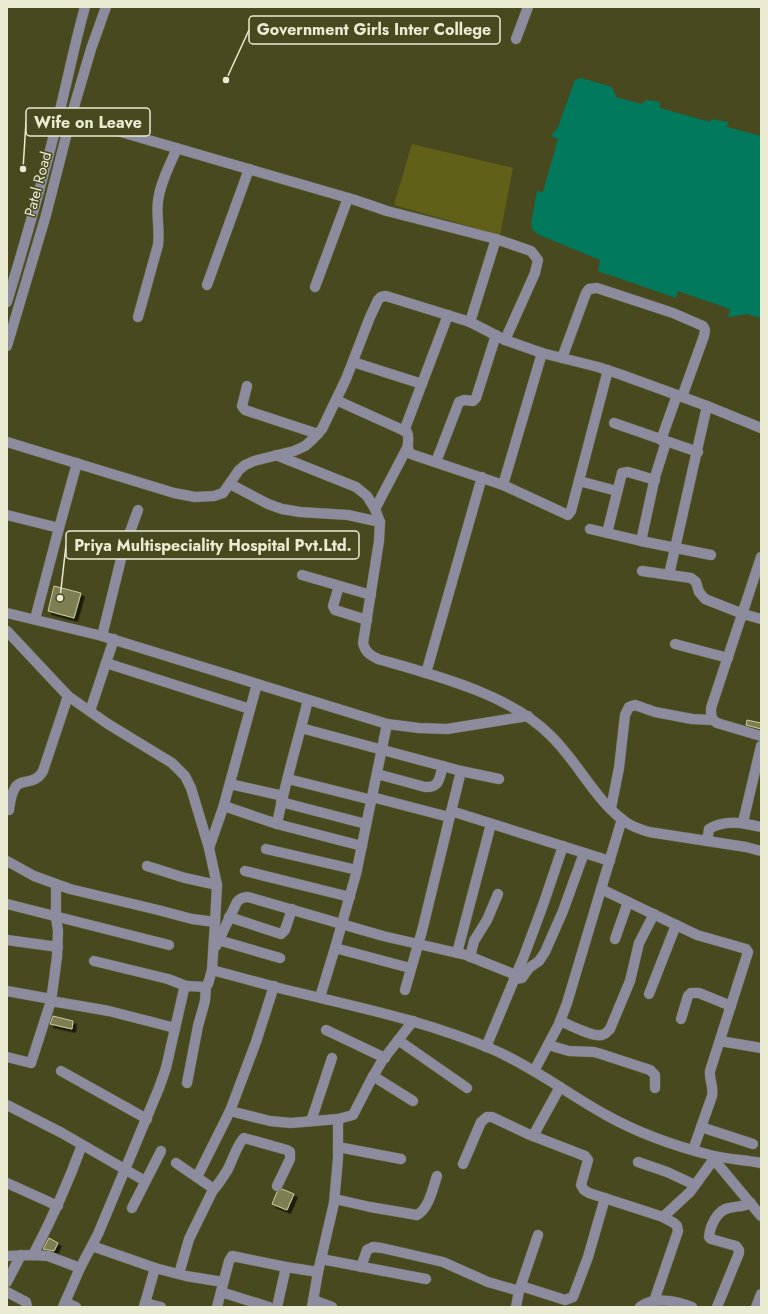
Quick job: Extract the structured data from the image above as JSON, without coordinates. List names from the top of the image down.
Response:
{
  "streets": {
    "street": ["Patel Road"]
  },
  "places": ["Government Girls Inter College", "Wife on Leave", "Priya Multispeciality Hospital Pvt.Ltd."]
}
